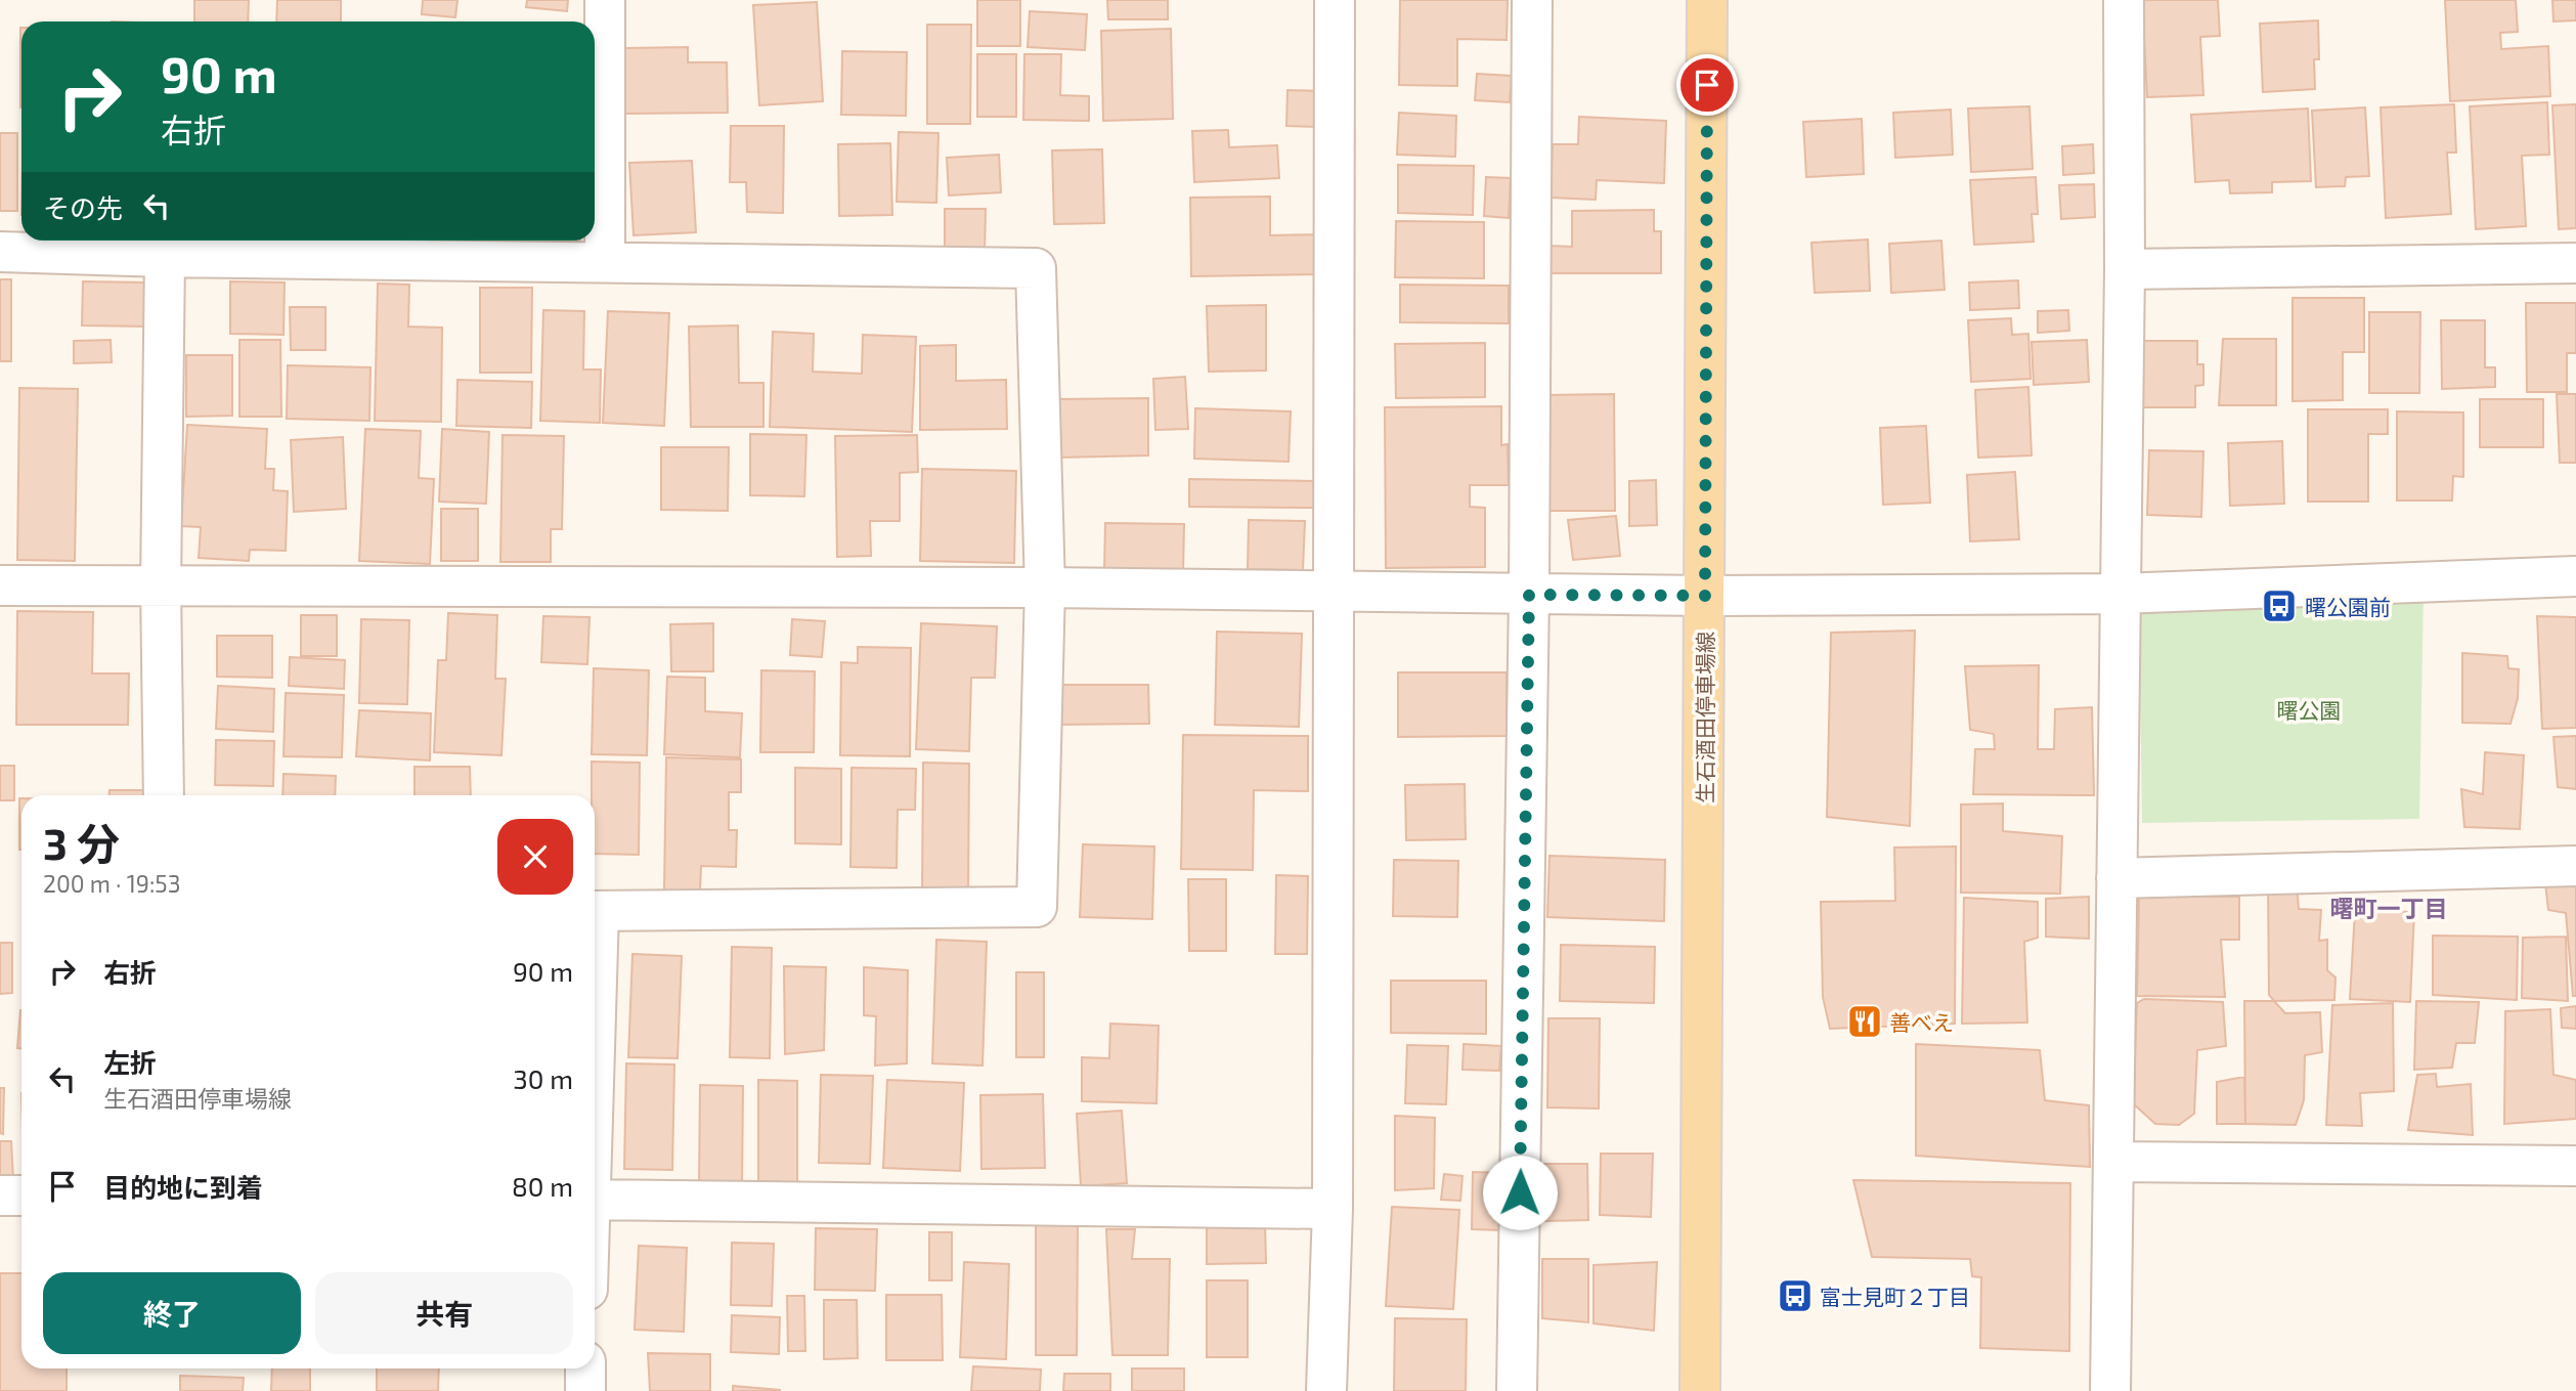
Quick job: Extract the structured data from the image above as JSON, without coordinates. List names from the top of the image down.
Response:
{
  "streets": {
    "main road": ["生石酒田停車場線"]
  },
  "districts": ["曙町一丁目"],
  "parks": ["曙公園"],
  "places": {
    "bus stop": ["曙公園前", "富士見町２丁目"],
    "restaurant": ["善べえ"]
  },
  "page": {
    "turn": ["90 m", "右折"],
    "then": "その先",
    "heading": ["3 分", "200 m · 19:53"],
    "list": [
      {
        "name": "右折",
        "value": "90 m"
      },
      {
        "name": "左折",
        "note": "生石酒田停車場線",
        "value": "30 m"
      },
      {
        "name": "目的地に到着",
        "value": "80 m"
      }
    ],
    "buttons": ["終了", "共有"]
  }
}
